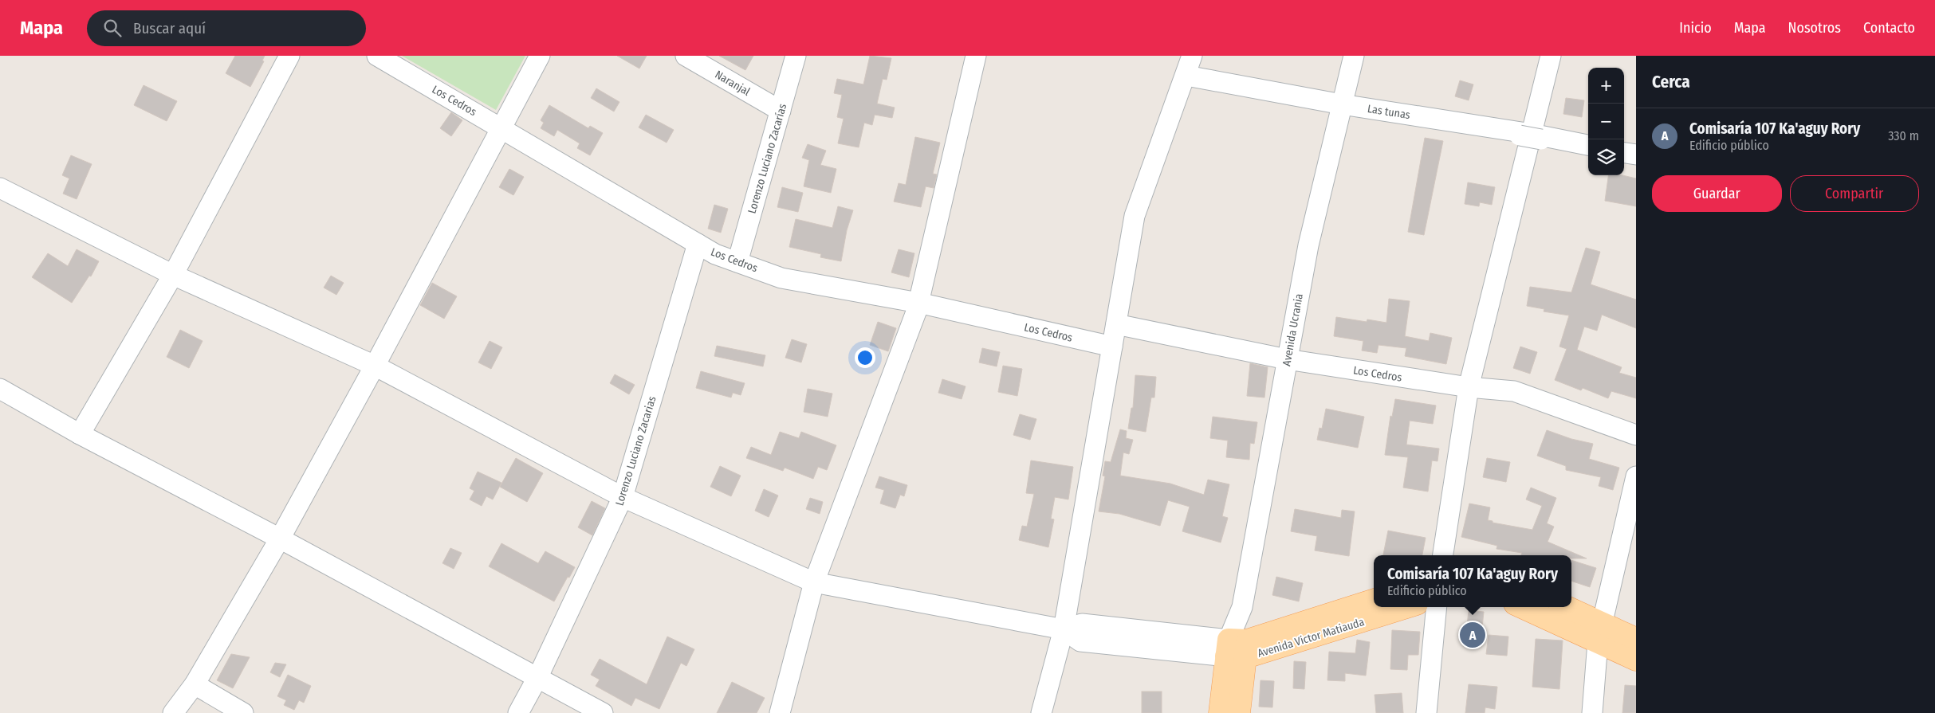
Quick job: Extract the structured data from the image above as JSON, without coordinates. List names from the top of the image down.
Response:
{
  "streets": {
    "main road": ["Avenida Ucrania", "Avenida Victor Matiauda"],
    "street": [
      "Naranjal",
      "Los Cedros",
      "Las tunas",
      "Lorenzo Luciano Zacarías",
      "Lorenzo Luciano Zacarias"
    ]
  },
  "crossings": [
    ["Naranjal", "Lorenzo Luciano Zacarías"],
    ["Los Cedros", "Lorenzo Luciano Zacarías"],
    ["Los Cedros", "Avenida Ucrania"],
    ["Los Cedros", "Lorenzo Luciano Zacarias"],
    ["Las tunas", "Avenida Ucrania"],
    ["Avenida Ucrania", "Avenida Victor Matiauda"]
  ],
  "page": {
    "header": "Mapa",
    "search": "Buscar aquí",
    "nav": [
      "Inicio",
      "Mapa",
      "Nosotros",
      "Contacto"
    ],
    "heading": "Cerca",
    "map_buttons": ["+", "−"],
    "list": [
      {
        "mark": "A",
        "name": "Comisaría 107 Ka'aguy Rory",
        "note": "Edificio público",
        "value": "330 m"
      }
    ],
    "buttons": ["Guardar", "Compartir"],
    "popup": ["Comisaría 107 Ka'aguy Rory", "Edificio público"],
    "pins": "A"
  }
}
